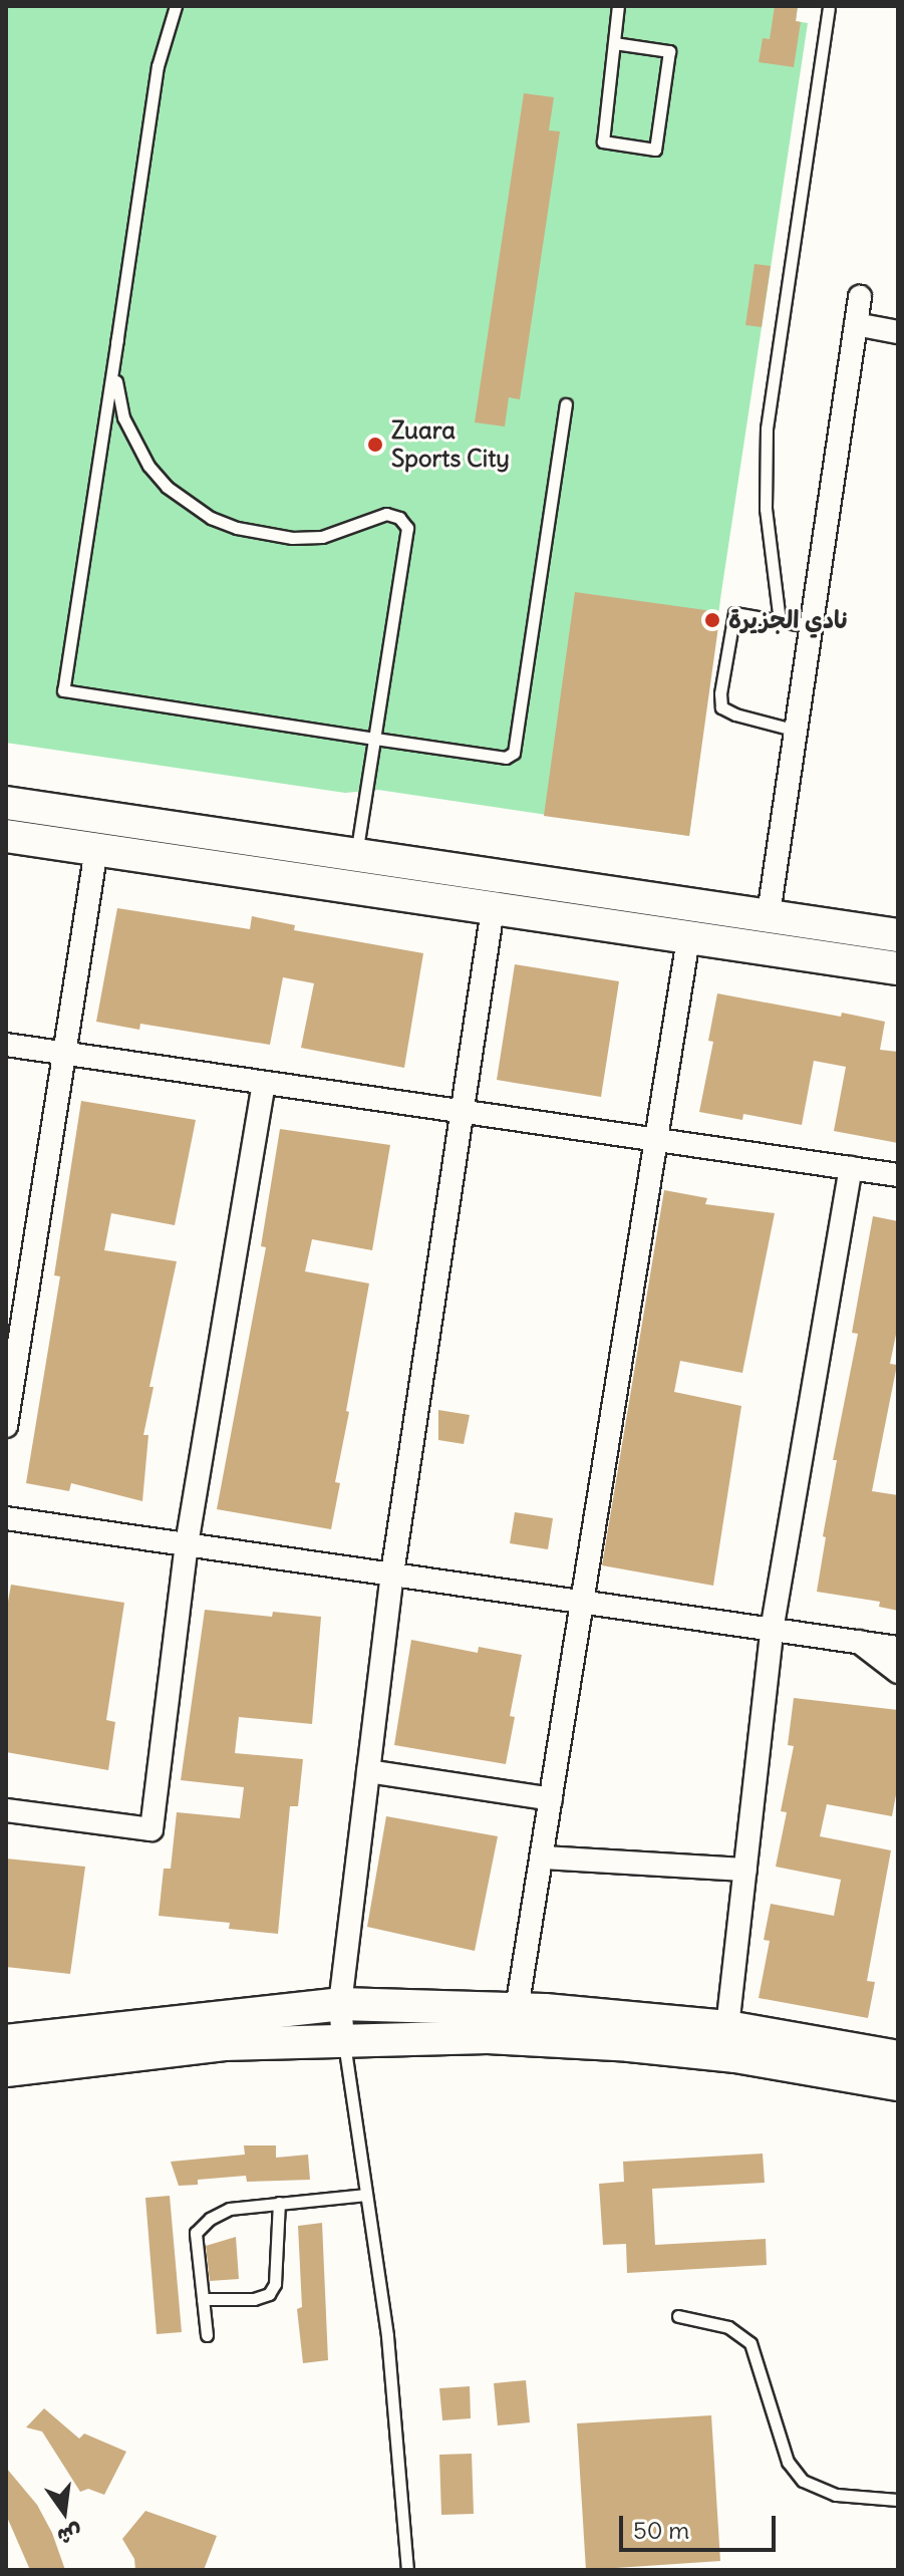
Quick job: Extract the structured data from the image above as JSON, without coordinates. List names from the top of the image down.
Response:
{
  "places": ["Zuara Sports City", "نادي الجزيرة"],
  "scale_bar": "50 m",
  "north": "bottom"
}
